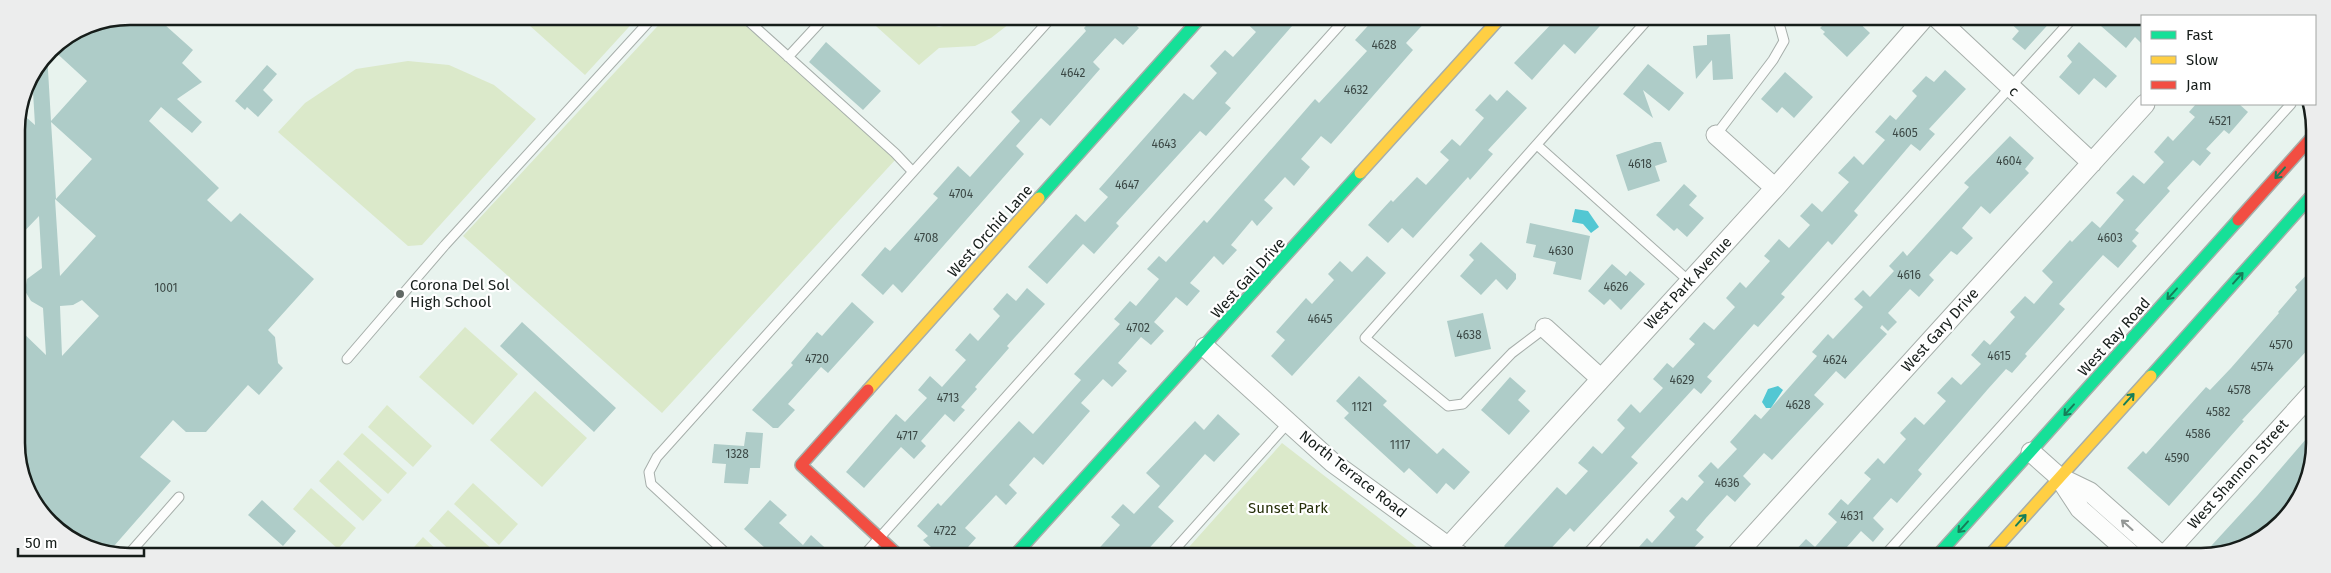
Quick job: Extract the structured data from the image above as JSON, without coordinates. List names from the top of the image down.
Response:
{
  "streets": {
    "street": [
      "c",
      "West Orchid Lane",
      "West Gail Drive",
      "West Park Avenue",
      "West Gary Drive",
      "West Ray Road",
      "North Terrace Road",
      "West Shannon Street"
    ]
  },
  "crossings": [
    ["c", "West Gary Drive"],
    ["West Gail Drive", "North Terrace Road"]
  ],
  "parks": ["Sunset Park"],
  "places": ["Corona Del Sol High School"],
  "house_numbers": [
    "4628",
    "4642",
    "4632",
    "4521",
    "4605",
    "4643",
    "4604",
    "4618",
    "4647",
    "4704",
    "4708",
    "4603",
    "4630",
    "4616",
    "4626",
    "1001",
    "4645",
    "4702",
    "4638",
    "4570",
    "4615",
    "4720",
    "4624",
    "4574",
    "4629",
    "4578",
    "4713",
    "4628",
    "1121",
    "4582",
    "4586",
    "4717",
    "1117",
    "1328",
    "4590",
    "4636",
    "4631",
    "4722"
  ],
  "legend": ["Fast", "Slow", "Jam"],
  "scale_bar": "50 m"
}
